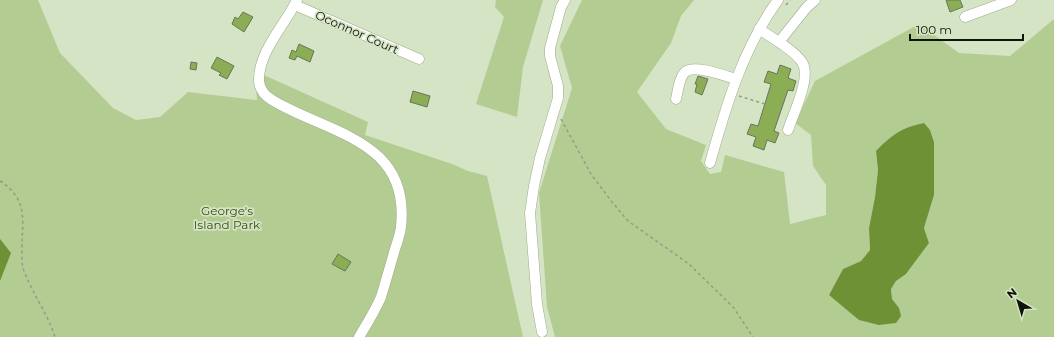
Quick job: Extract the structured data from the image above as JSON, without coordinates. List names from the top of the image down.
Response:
{
  "streets": {
    "street": ["Oconnor Court"]
  },
  "parks": ["George's Island Park"],
  "scale_bar": "100 m",
  "north": "top left"
}
